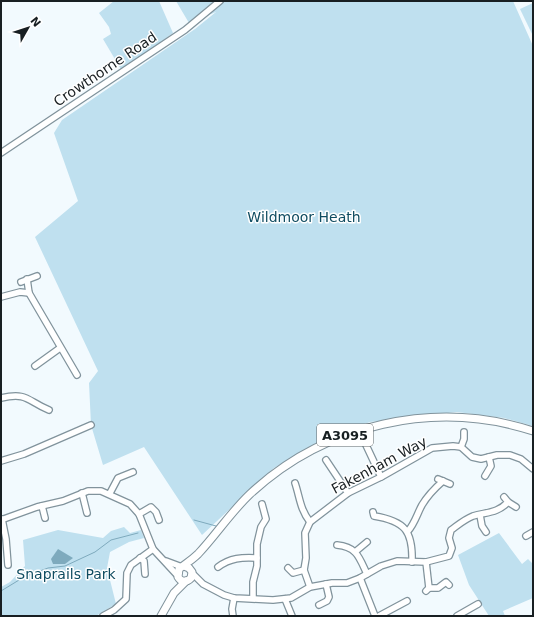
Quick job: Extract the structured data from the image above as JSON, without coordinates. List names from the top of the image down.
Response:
{
  "streets": {
    "main road": ["A3095"],
    "street": ["Crowthorne Road", "Fakenham Way"]
  },
  "parks": ["Wildmoor Heath", "Snaprails Park"],
  "north": "top right"
}
